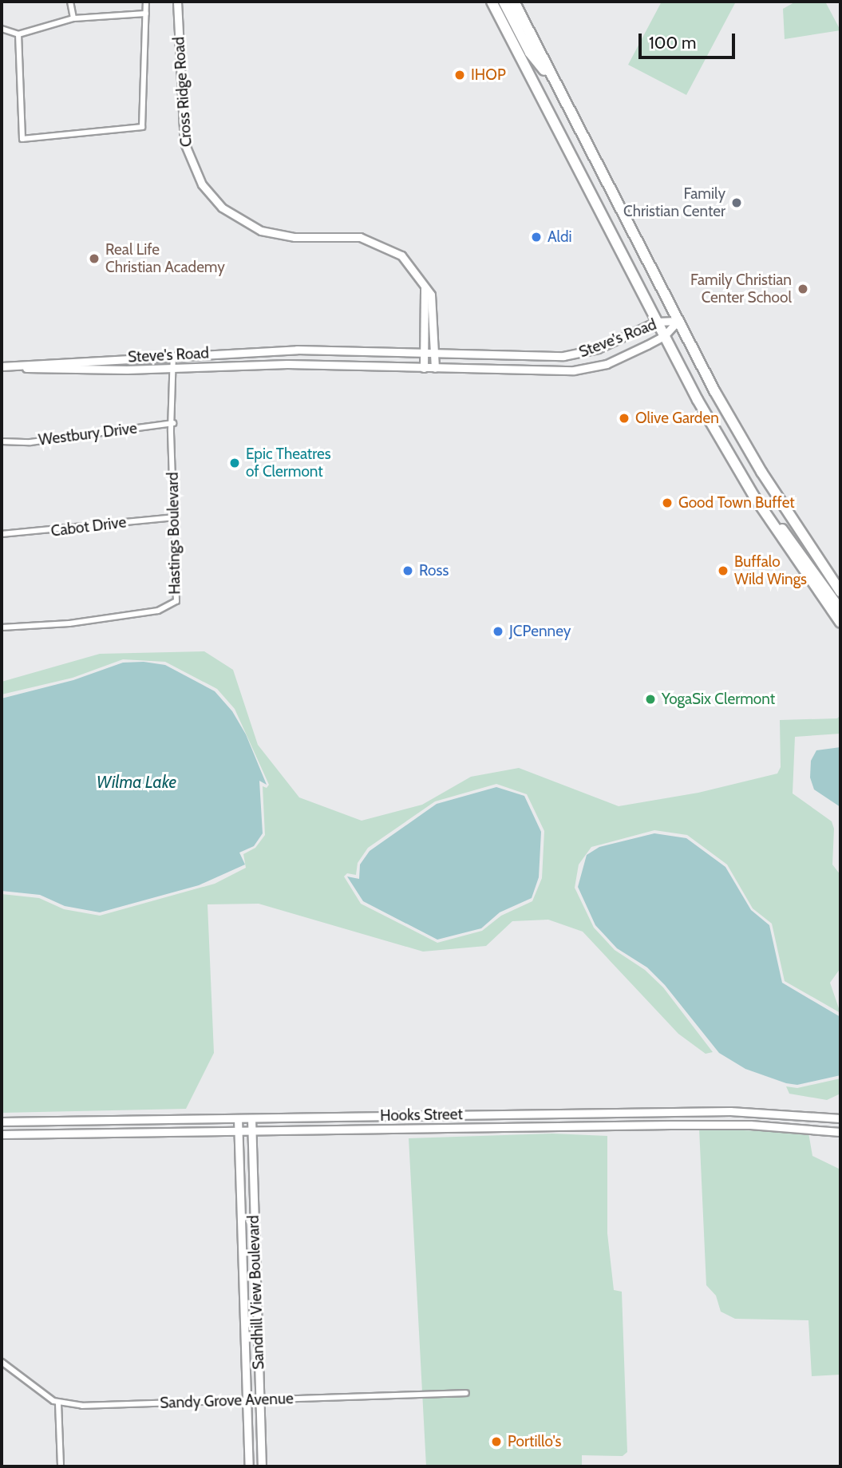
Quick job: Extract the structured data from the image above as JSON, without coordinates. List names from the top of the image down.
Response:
{
  "streets": {
    "street": [
      "Cross Ridge Road",
      "Steve's Road",
      "Westbury Drive",
      "Cabot Drive",
      "Hastings Boulevard",
      "Hooks Street",
      "Sandhill View Boulevard",
      "Sandy Grove Avenue"
    ]
  },
  "crossings": [
    ["Cross Ridge Road", "Steve's Road"],
    ["Steve's Road", "Hastings Boulevard"],
    ["Westbury Drive", "Hastings Boulevard"],
    ["Cabot Drive", "Hastings Boulevard"],
    ["Hooks Street", "Sandhill View Boulevard"],
    ["Sandhill View Boulevard", "Sandy Grove Avenue"]
  ],
  "water": ["Wilma Lake"],
  "places": [
    "IHOP",
    "Family Christian Center",
    "Aldi",
    "Real Life Christian Academy",
    "Family Christian Center School",
    "Olive Garden",
    "Epic Theatres of Clermont",
    "Good Town Buffet",
    "Ross",
    "Buffalo Wild Wings",
    "JCPenney",
    "YogaSix Clermont",
    "Portillo's"
  ],
  "scale_bar": "100 m"
}
